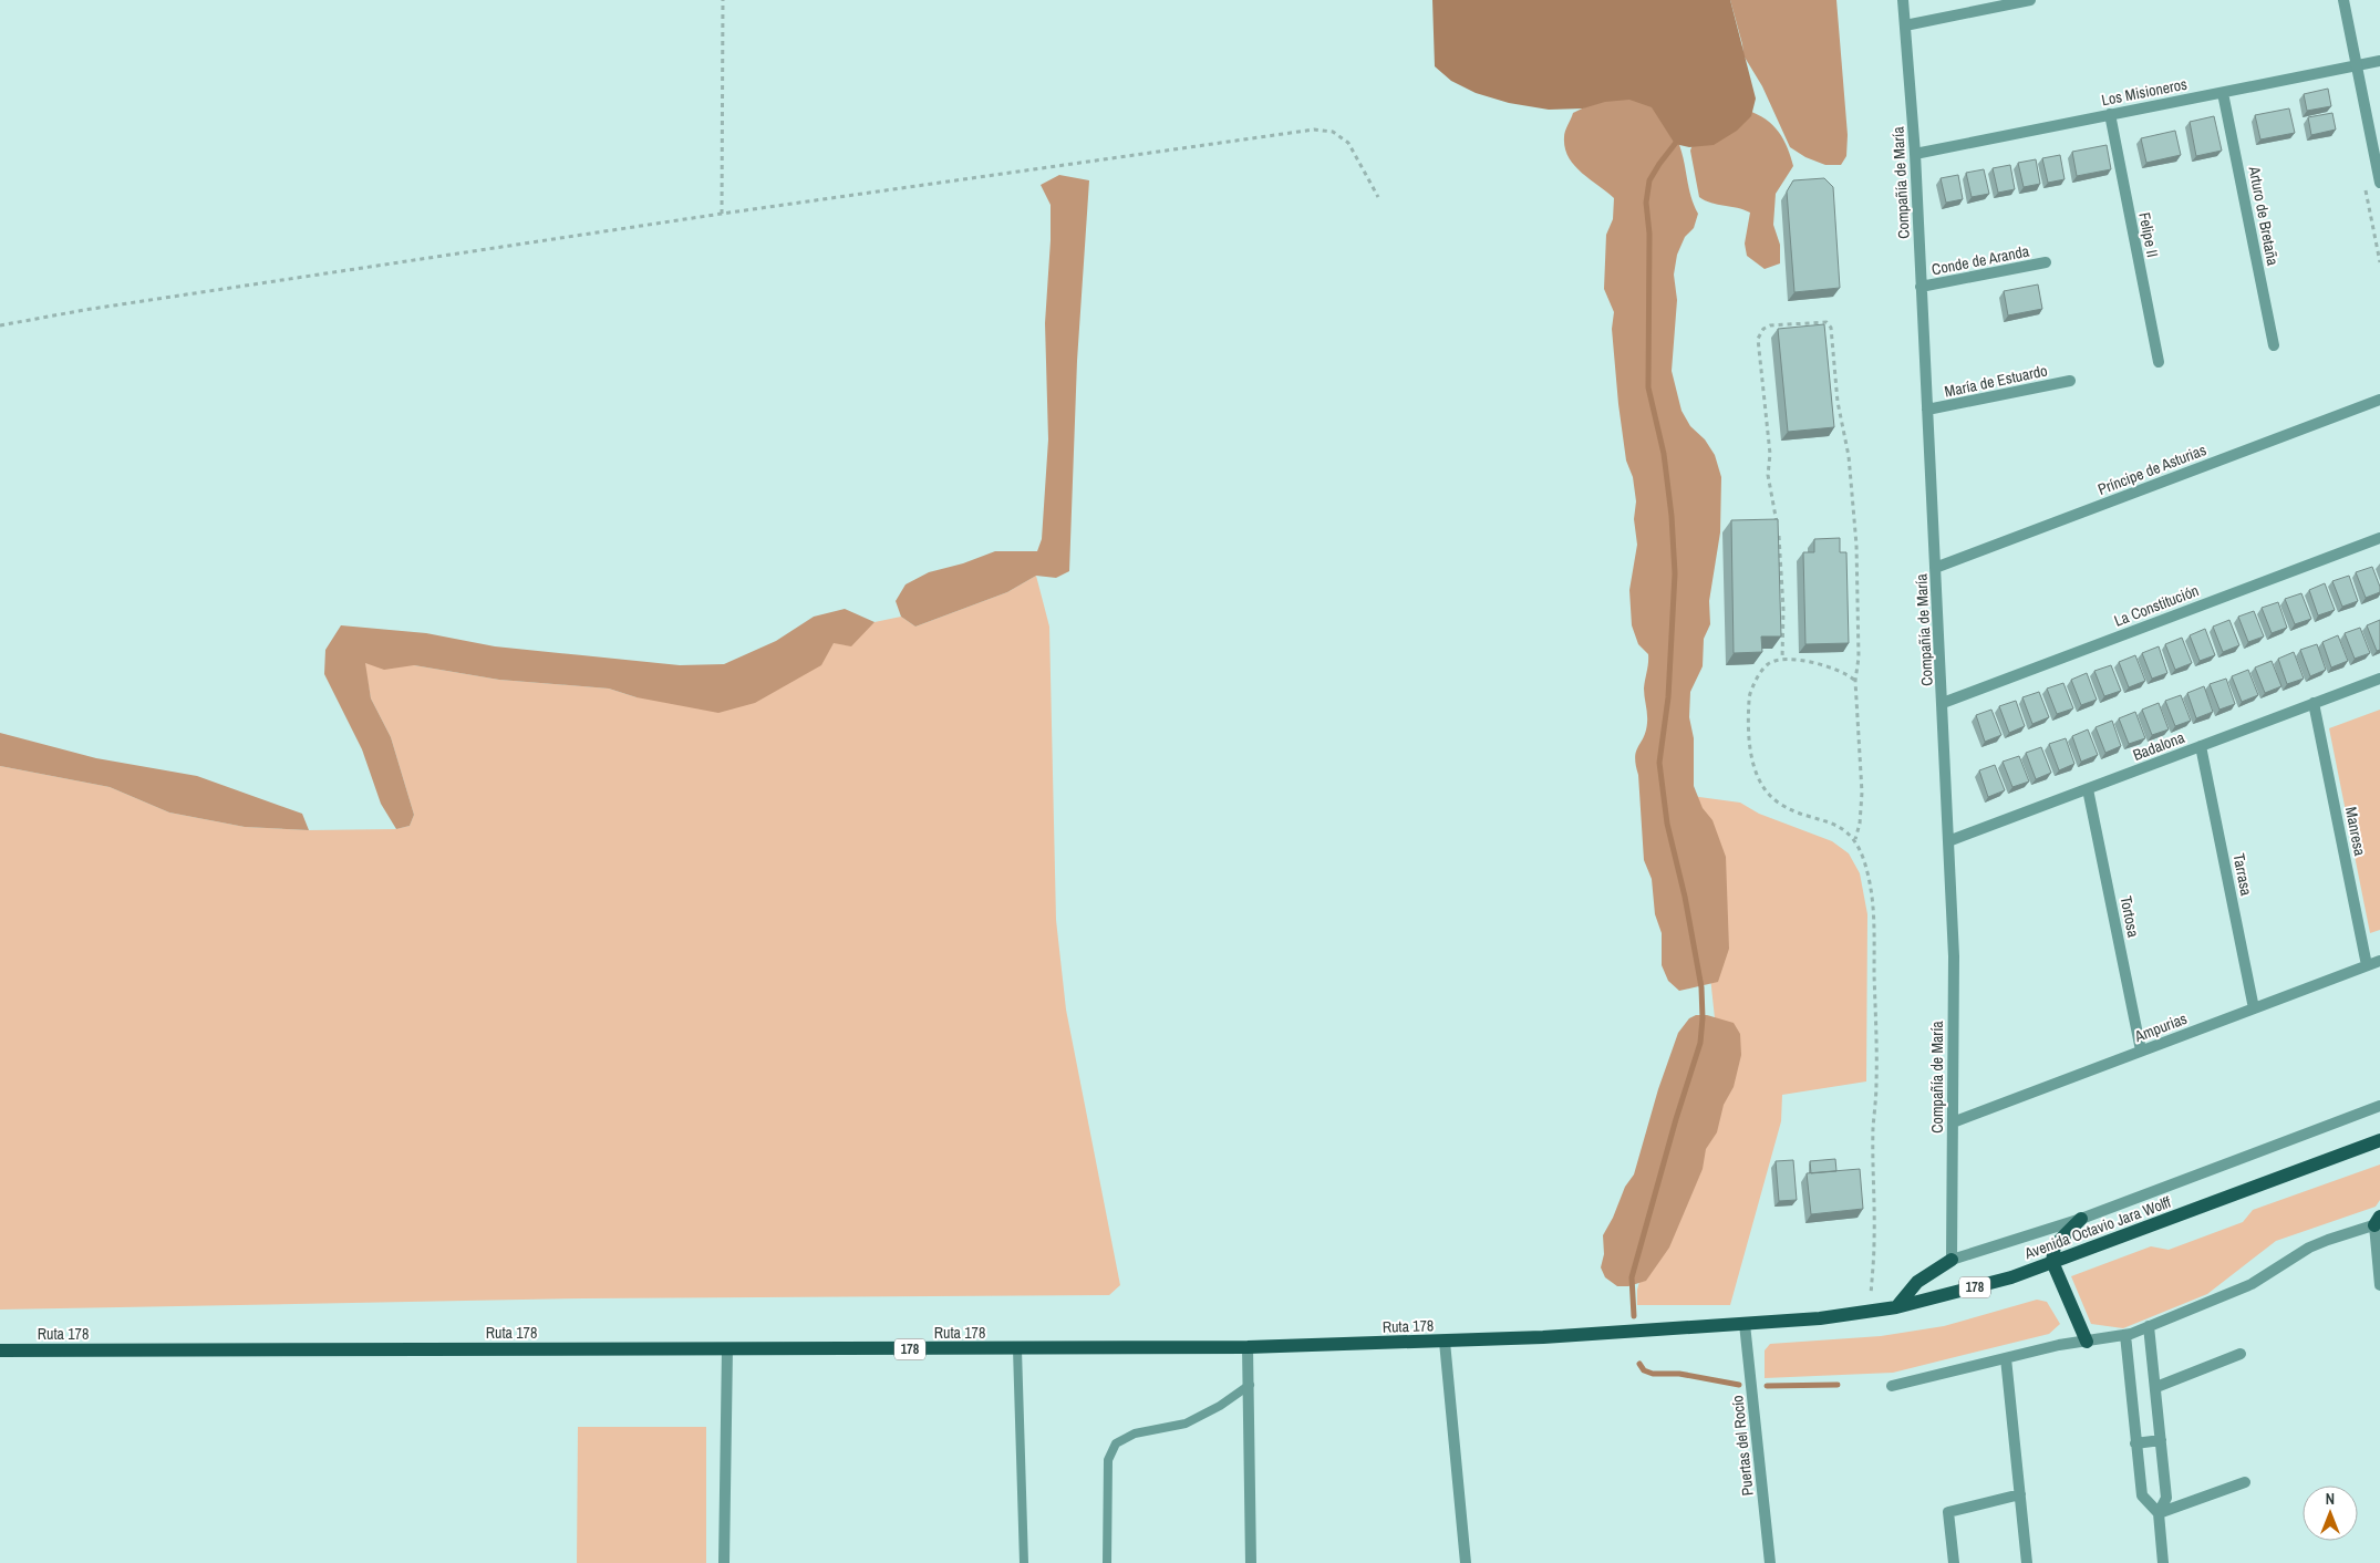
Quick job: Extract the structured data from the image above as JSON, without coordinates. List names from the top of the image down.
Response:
{
  "streets": {
    "main road": ["Avenida Octavio Jara Wolff", "178", "Ruta 178"],
    "street": [
      "Los Misioneros",
      "Compañía de María",
      "Arturo de Bretaña",
      "Felipe II",
      "Conde de Aranda",
      "María de Estuardo",
      "Príncipe de Asturias",
      "La Constitución",
      "Badalona",
      "Manresa",
      "Tarrasa",
      "Tortosa",
      "Ampurias",
      "Puertas del Rocío"
    ]
  },
  "crossings": [
    ["Los Misioneros", "Compañía de María"],
    ["Los Misioneros", "Arturo de Bretaña"],
    ["Los Misioneros", "Felipe II"],
    ["Compañía de María", "Conde de Aranda"],
    ["Compañía de María", "María de Estuardo"],
    ["Compañía de María", "Príncipe de Asturias"],
    ["Compañía de María", "La Constitución"],
    ["Compañía de María", "Badalona"],
    ["Compañía de María", "Ampurias"],
    ["Compañía de María", "Avenida Octavio Jara Wolff"],
    ["Badalona", "Manresa"],
    ["Badalona", "Tarrasa"],
    ["Badalona", "Tortosa"],
    ["Manresa", "Ampurias"],
    ["Tarrasa", "Ampurias"],
    ["Tortosa", "Ampurias"],
    ["Avenida Octavio Jara Wolff", "Ruta 178"],
    ["Ruta 178", "Puertas del Rocío"]
  ],
  "north": "top"
}
